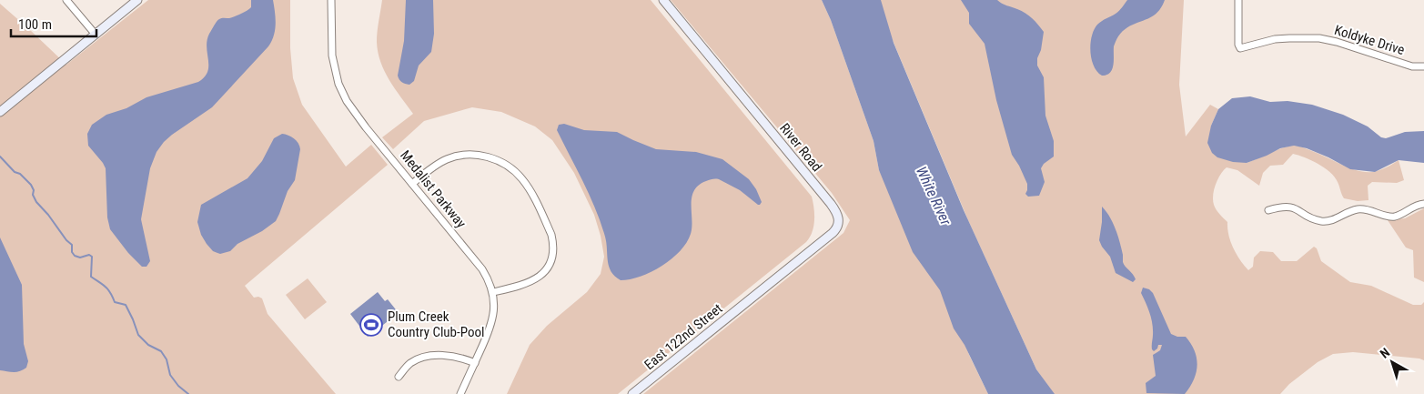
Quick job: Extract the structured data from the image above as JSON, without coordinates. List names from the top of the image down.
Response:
{
  "streets": {
    "street": [
      "Koldyke Drive",
      "River Road",
      "Medalist Parkway",
      "East 122nd Street"
    ]
  },
  "crossings": [
    ["River Road", "East 122nd Street"]
  ],
  "water": ["White River"],
  "places": {
    "sports": ["Plum Creek Country Club-Pool"]
  },
  "scale_bar": "100 m",
  "north": "top left"
}
